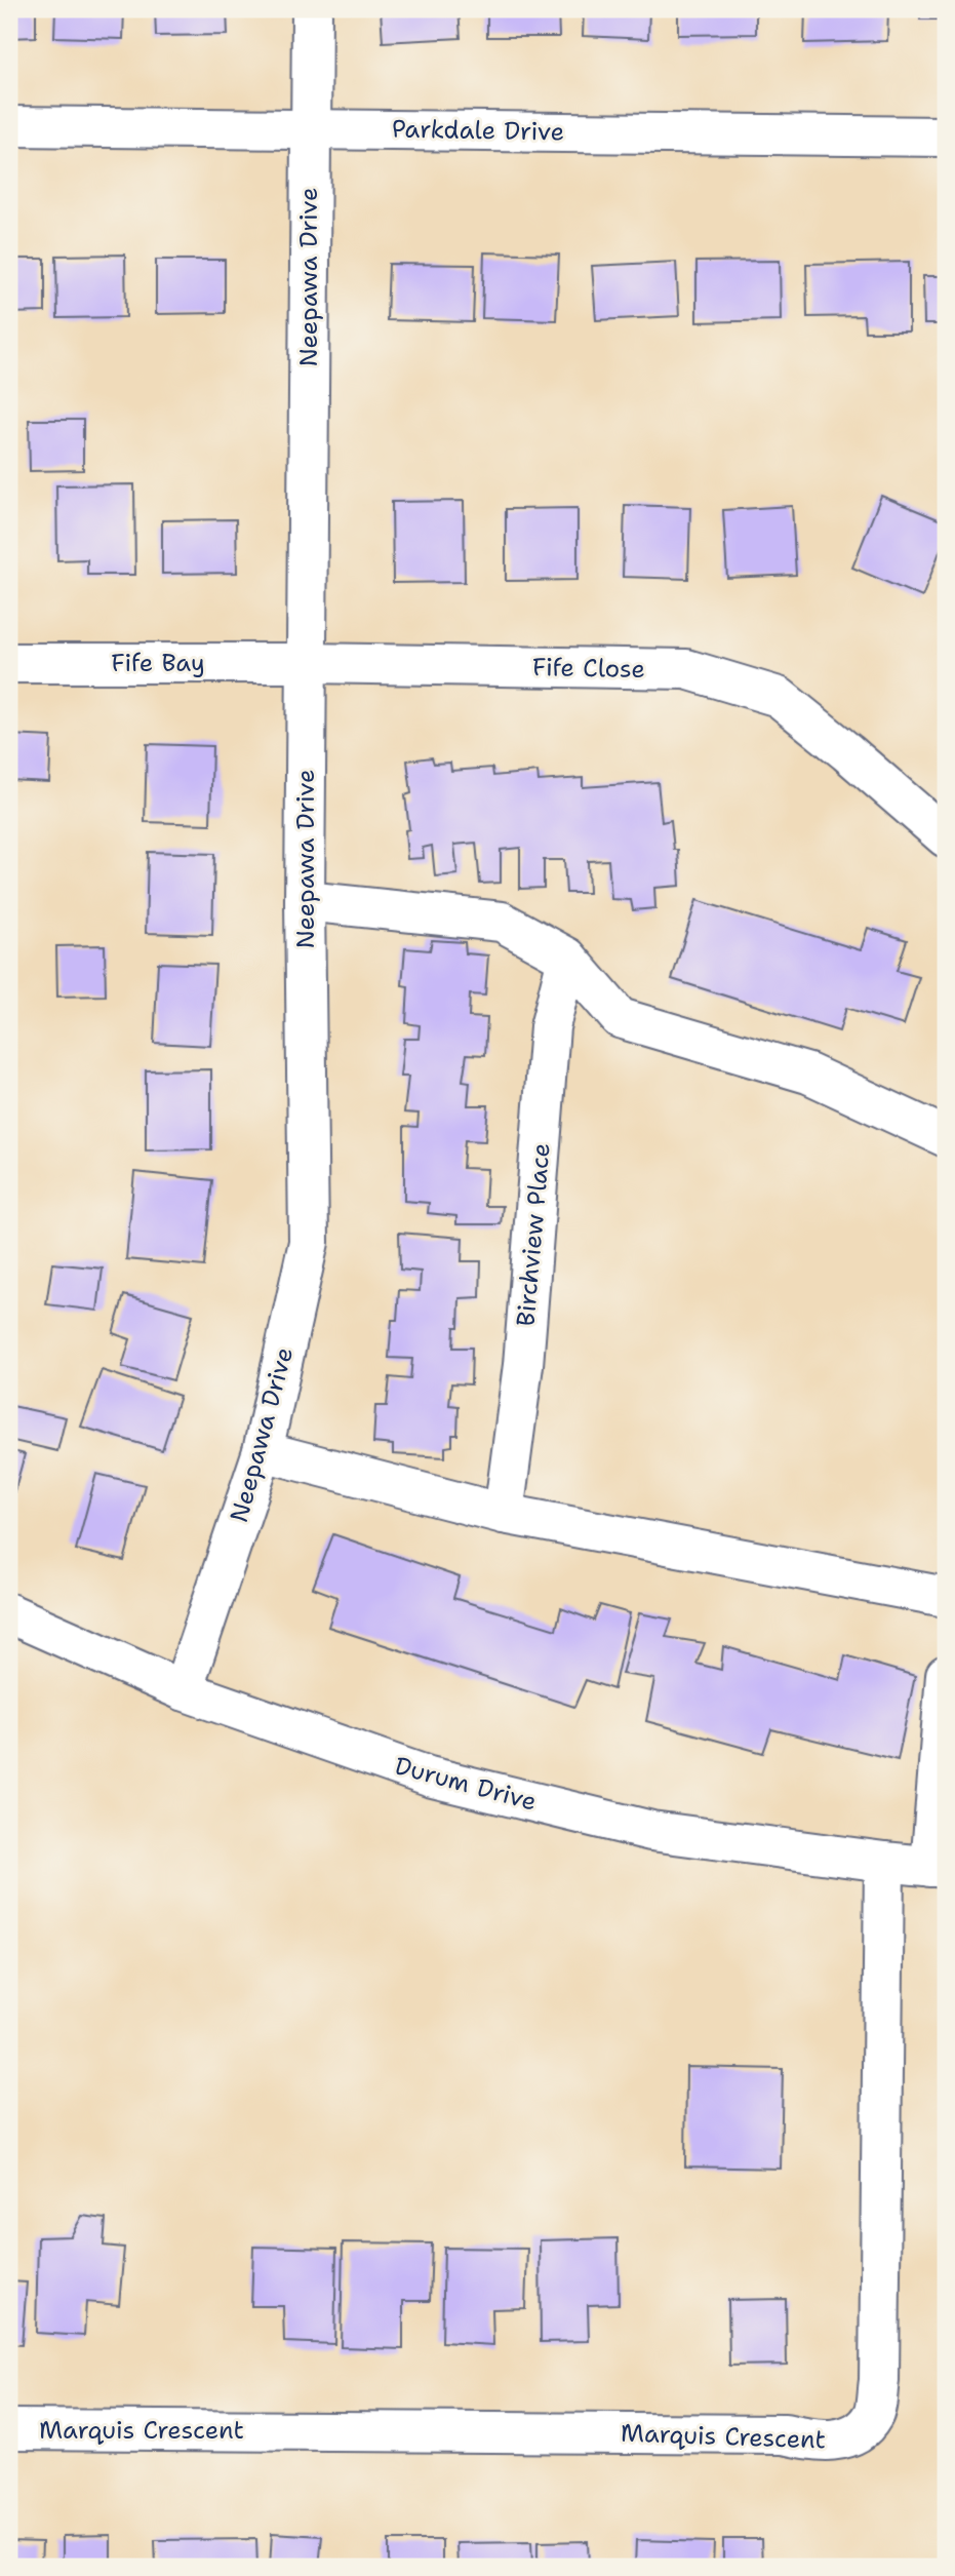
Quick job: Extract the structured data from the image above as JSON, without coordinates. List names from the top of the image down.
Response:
{
  "streets": {
    "street": [
      "Parkdale Drive",
      "Neepawa Drive",
      "Fife Bay",
      "Fife Close",
      "Birchview Place",
      "Durum Drive",
      "Marquis Crescent"
    ]
  },
  "crossings": [
    ["Parkdale Drive", "Neepawa Drive"],
    ["Neepawa Drive", "Fife Bay"],
    ["Neepawa Drive", "Fife Close"],
    ["Neepawa Drive", "Durum Drive"],
    ["Fife Bay", "Fife Close"],
    ["Durum Drive", "Marquis Crescent"]
  ]
}
